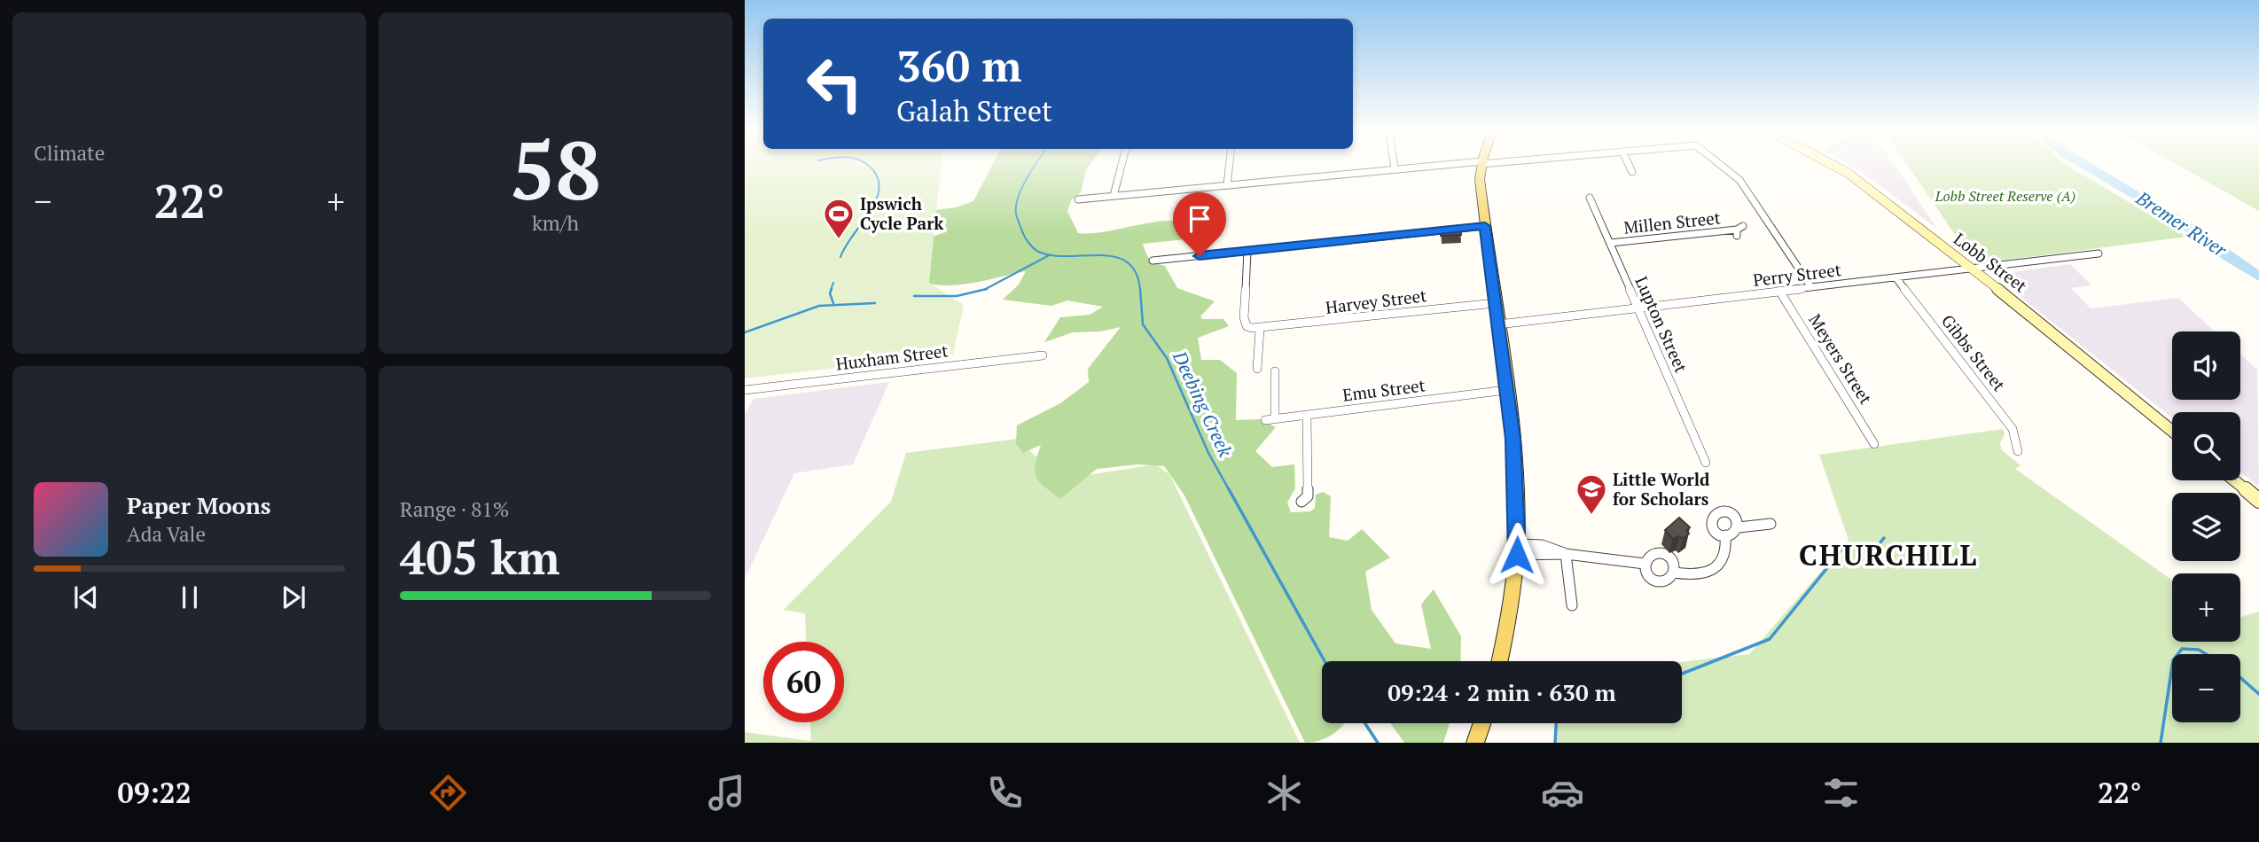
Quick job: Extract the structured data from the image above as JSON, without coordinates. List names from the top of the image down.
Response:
{
  "streets": {
    "main road": ["Lobb Street"],
    "street": [
      "Millen Street",
      "Perry Street",
      "Harvey Street",
      "Lupton Street",
      "Gibbs Street",
      "Huxham Street",
      "Meyers Street",
      "Emu Street"
    ]
  },
  "crossings": [
    ["Millen Street", "Lupton Street"],
    ["Lobb Street", "Perry Street"],
    ["Perry Street", "Lupton Street"],
    ["Perry Street", "Gibbs Street"],
    ["Perry Street", "Meyers Street"]
  ],
  "districts": ["CHURCHILL"],
  "water": ["Bremer River", "Deebing Creek"],
  "parks": ["Lobb Street Reserve (A)"],
  "places": {
    "sports": ["Ipswich Cycle Park"],
    "school or university": ["Little World for Scholars"]
  },
  "page": {
    "tile": [
      "Climate",
      ["58", "km/h"],
      ["Range · 81%", "405 km"]
    ],
    "turn": ["360 m", "Galah Street"],
    "heat": ["−", "22°", "+"],
    "map_buttons": ["+", "−"],
    "song": ["Paper Moons", "Ada Vale"],
    "limit": "60",
    "trip": "09:24 · 2 min · 630 m",
    "tabs": ["09:22", "22°"]
  }
}
